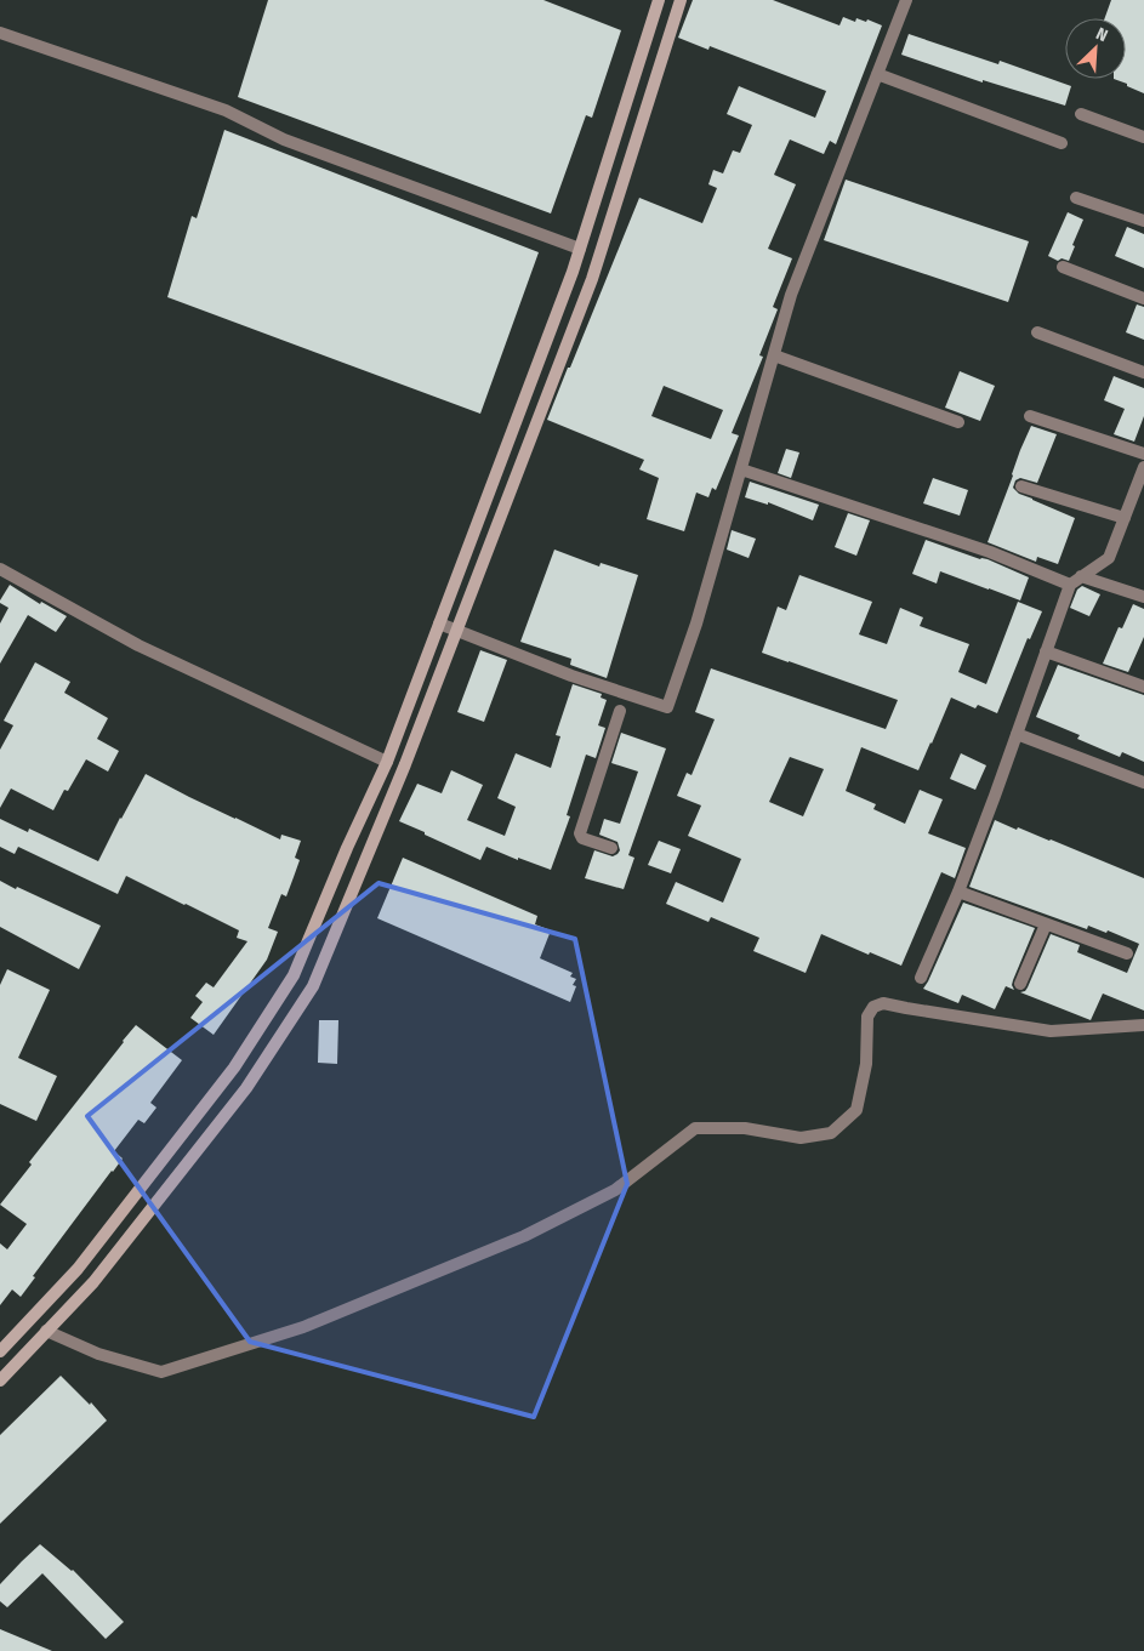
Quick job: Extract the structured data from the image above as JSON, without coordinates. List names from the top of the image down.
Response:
{
  "north": "top right"
}
